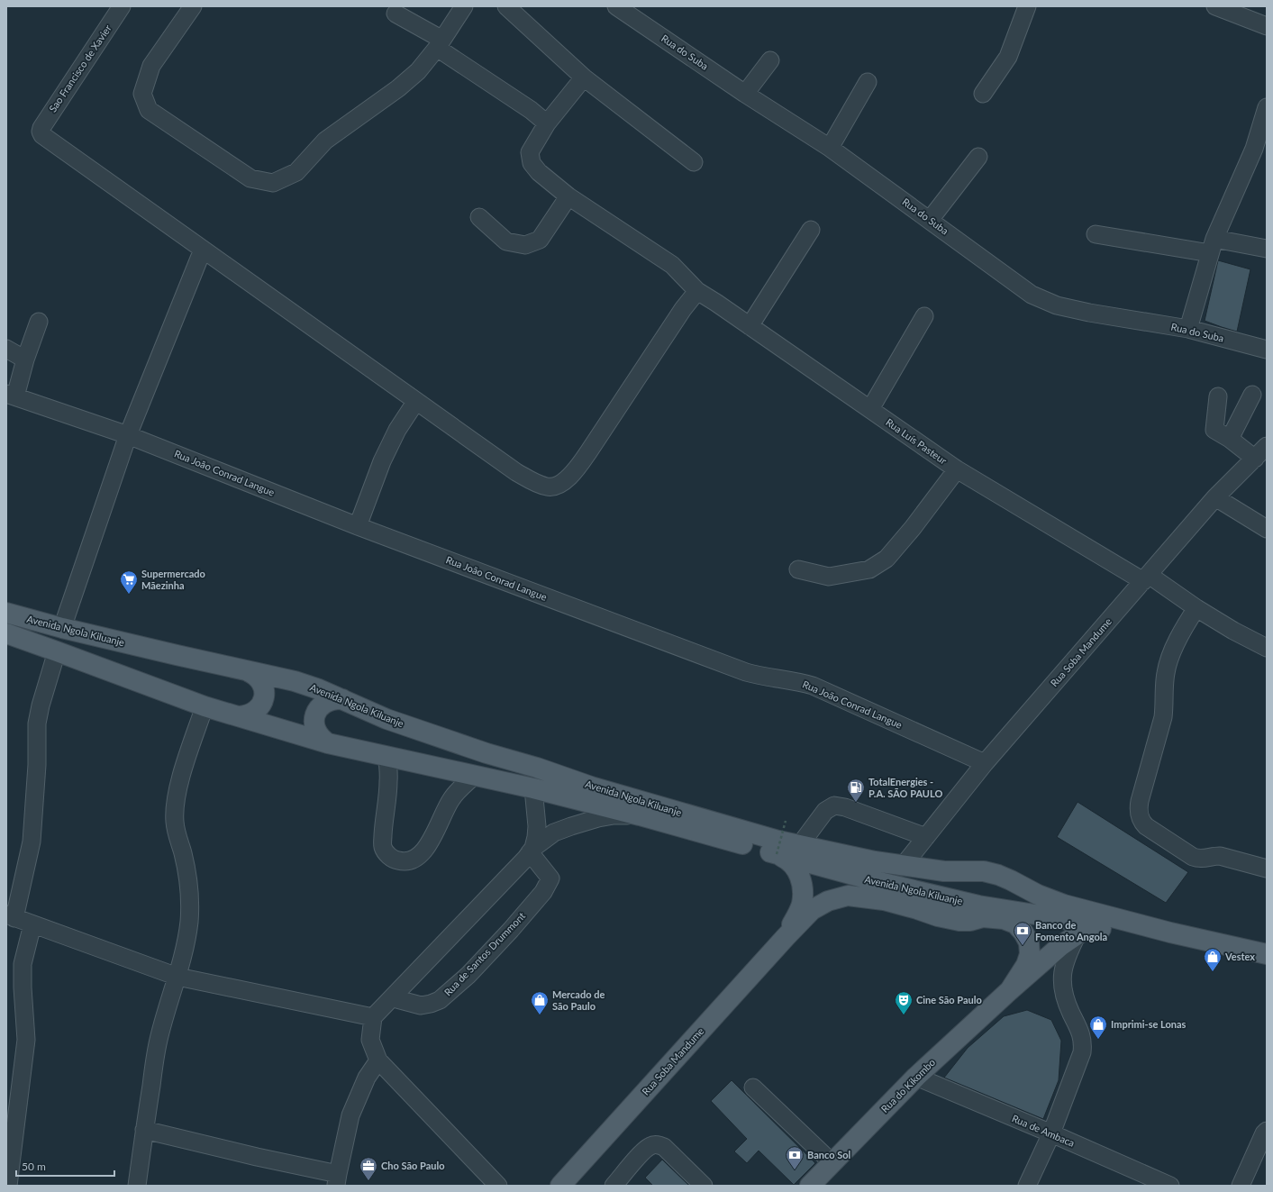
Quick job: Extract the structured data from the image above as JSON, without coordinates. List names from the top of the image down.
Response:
{
  "streets": {
    "main road": ["Avenida Ngola Kiluanje", "Rua Soba Mandume", "Rua do Kikombo"],
    "street": [
      "Rua do Suba",
      "Sao Francisco de Xavier",
      "Rua Luís Pasteur",
      "Rua João Conrad Langue",
      "Rua de Santos Drummont",
      "Rua de Ambaca"
    ]
  },
  "crossings": [
    ["Rua Luís Pasteur", "Rua Soba Mandume"],
    ["Rua João Conrad Langue", "Rua Soba Mandume"],
    ["Avenida Ngola Kiluanje", "Rua Soba Mandume"],
    ["Rua do Kikombo", "Rua de Ambaca"]
  ],
  "places": {
    "supermarket": ["Supermercado Mãezinha"],
    "fuel station": ["TotalEnergies - P.A. SÃO PAULO"],
    "bank": ["Banco de Fomento Angola", "Banco Sol"],
    "shop": ["Vestex", "Mercado de São Paulo", "Imprimi-se Lonas"],
    "theatre": ["Cine São Paulo"],
    "office": ["Cho São Paulo"]
  },
  "scale_bar": "50 m"
}
